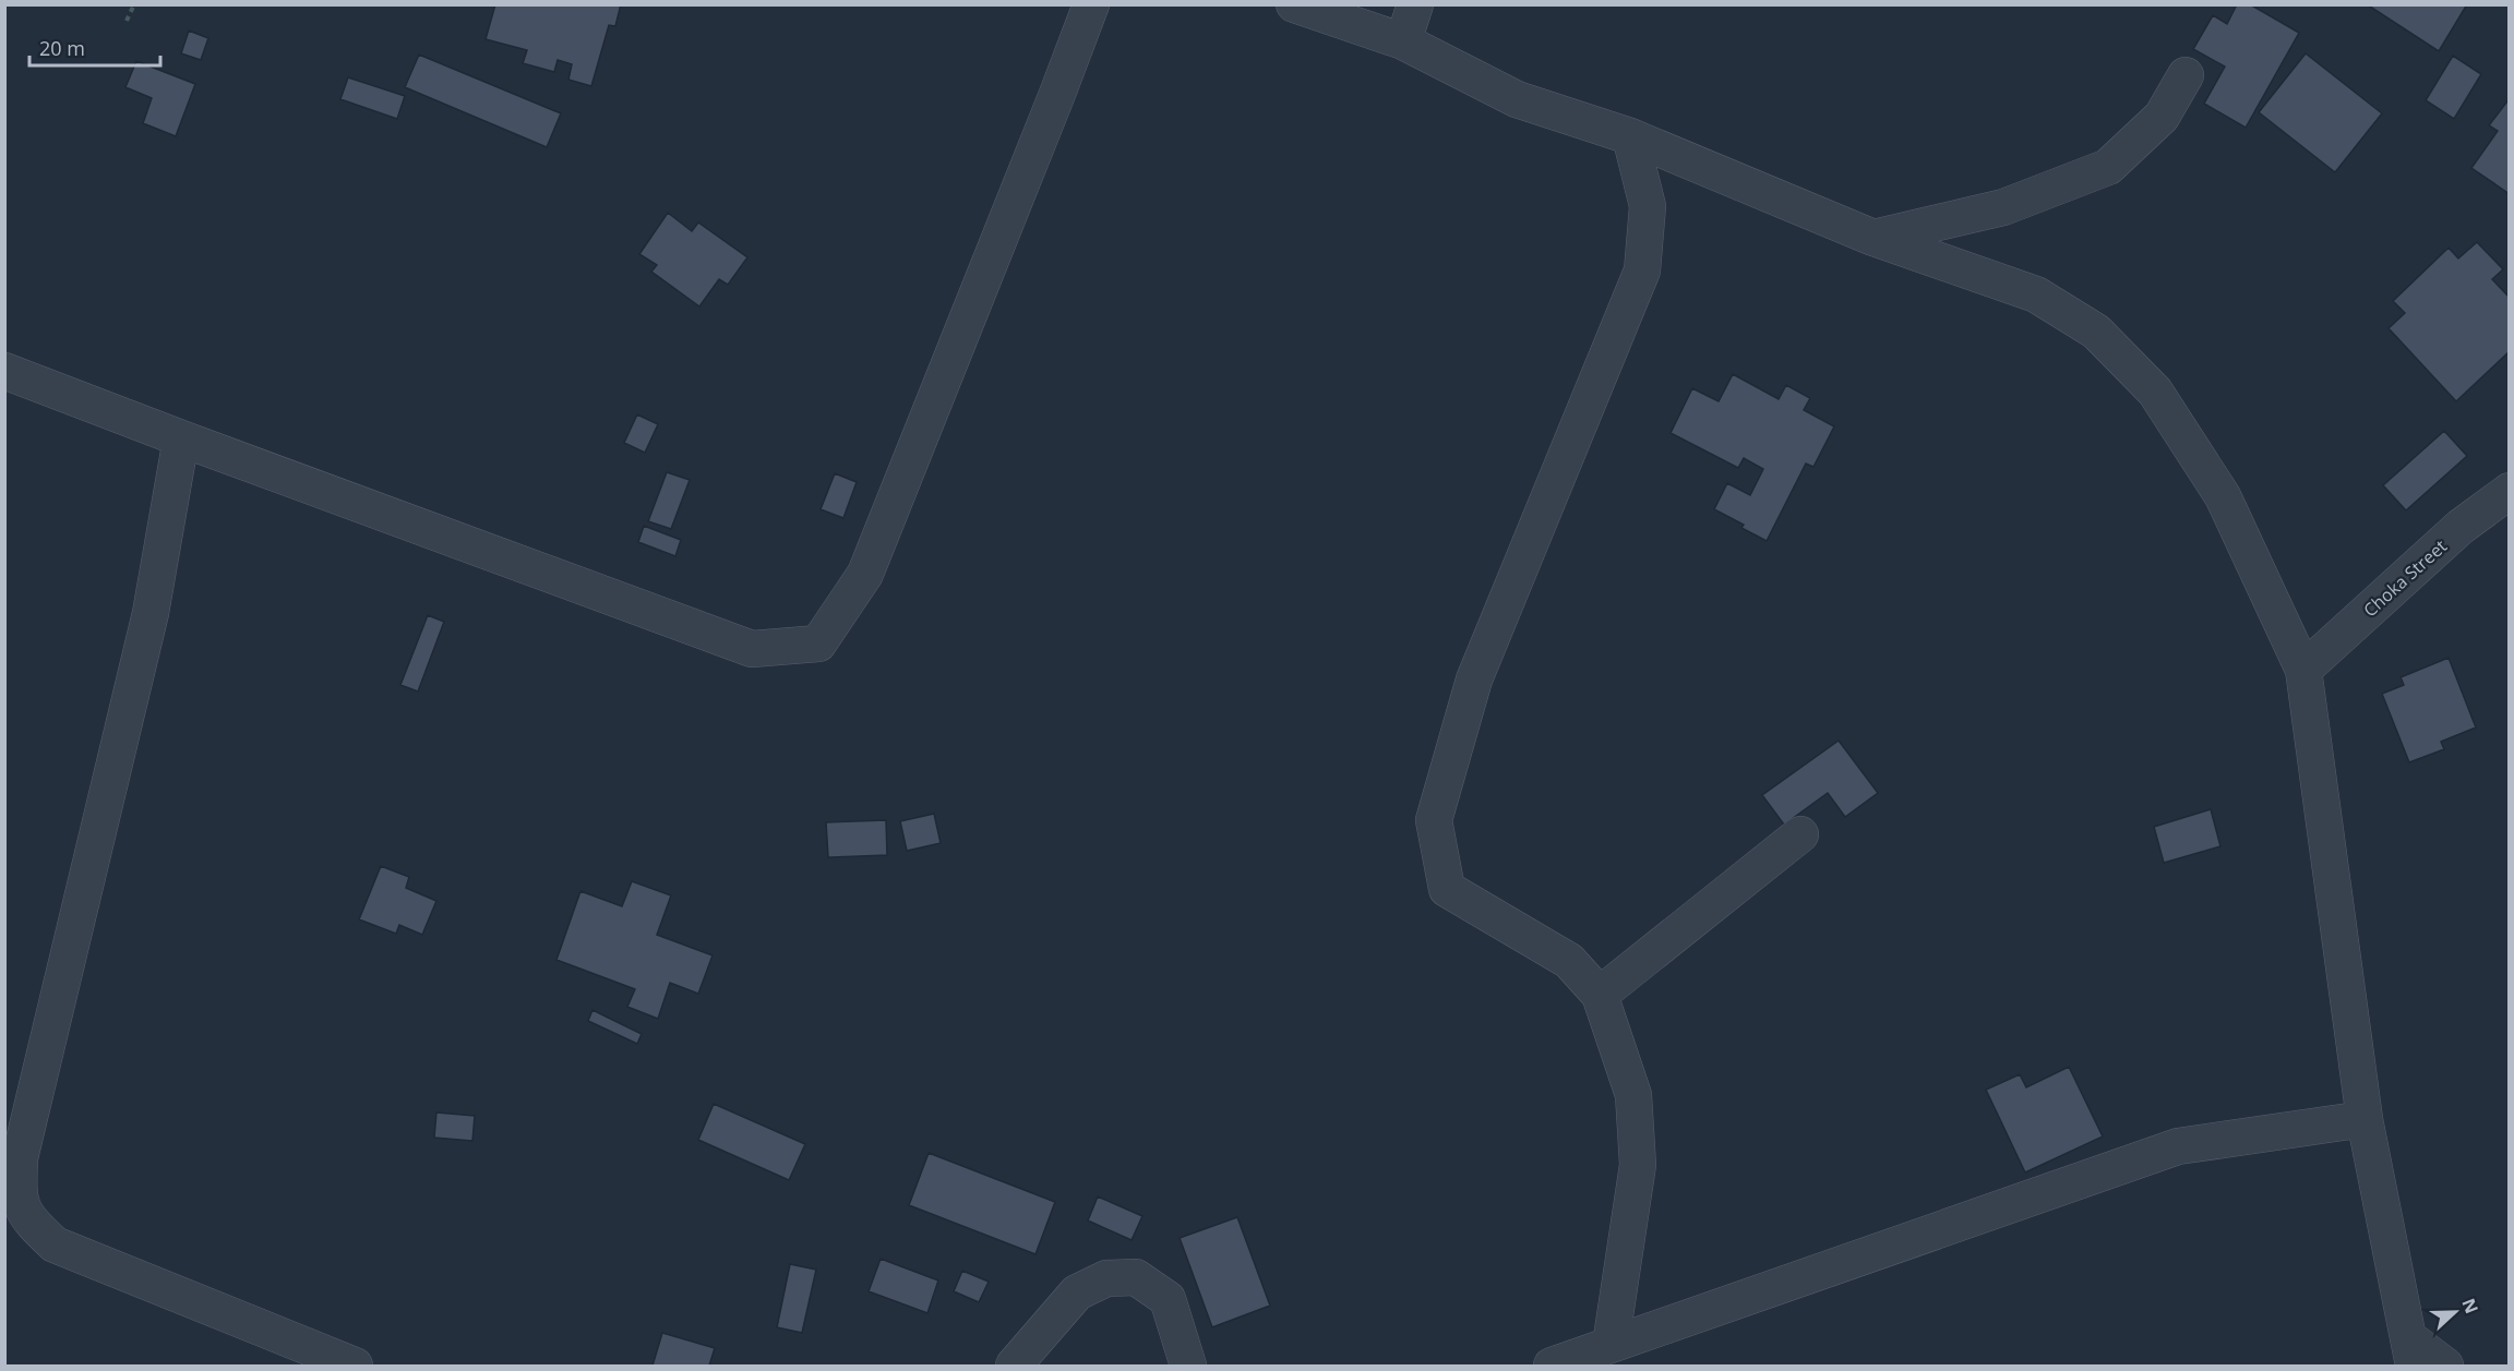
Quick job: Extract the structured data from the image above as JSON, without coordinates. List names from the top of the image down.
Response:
{
  "streets": {
    "street": ["Choka Street"]
  },
  "scale_bar": "20 m",
  "north": "right"
}
